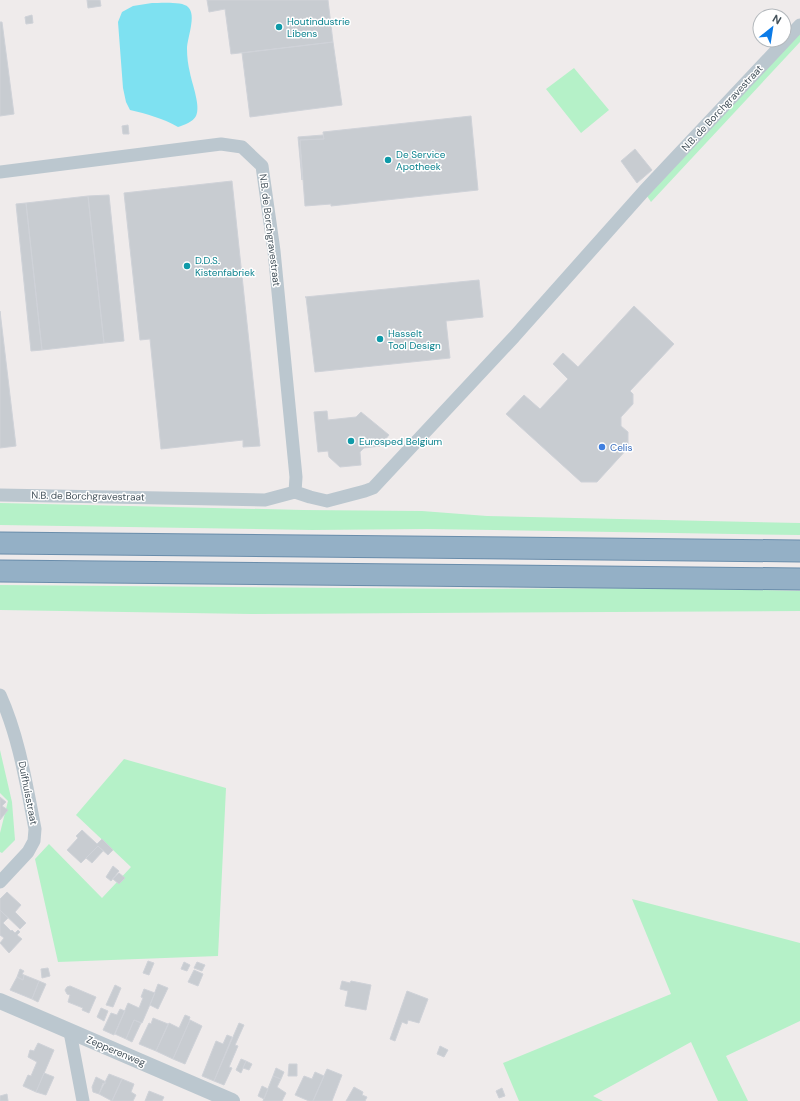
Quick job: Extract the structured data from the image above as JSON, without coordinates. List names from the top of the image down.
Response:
{
  "streets": {
    "street": ["N.B. de Borchgravestraat", "Duifhuisstraat", "Zepperenweg"]
  },
  "places": [
    "Houtindustrie Libens",
    "De Service Apotheek",
    "D.D.S. Kistenfabriek",
    "Hasselt Tool Design",
    "Eurosped Belgium",
    "Celis"
  ],
  "north": "top right"
}
